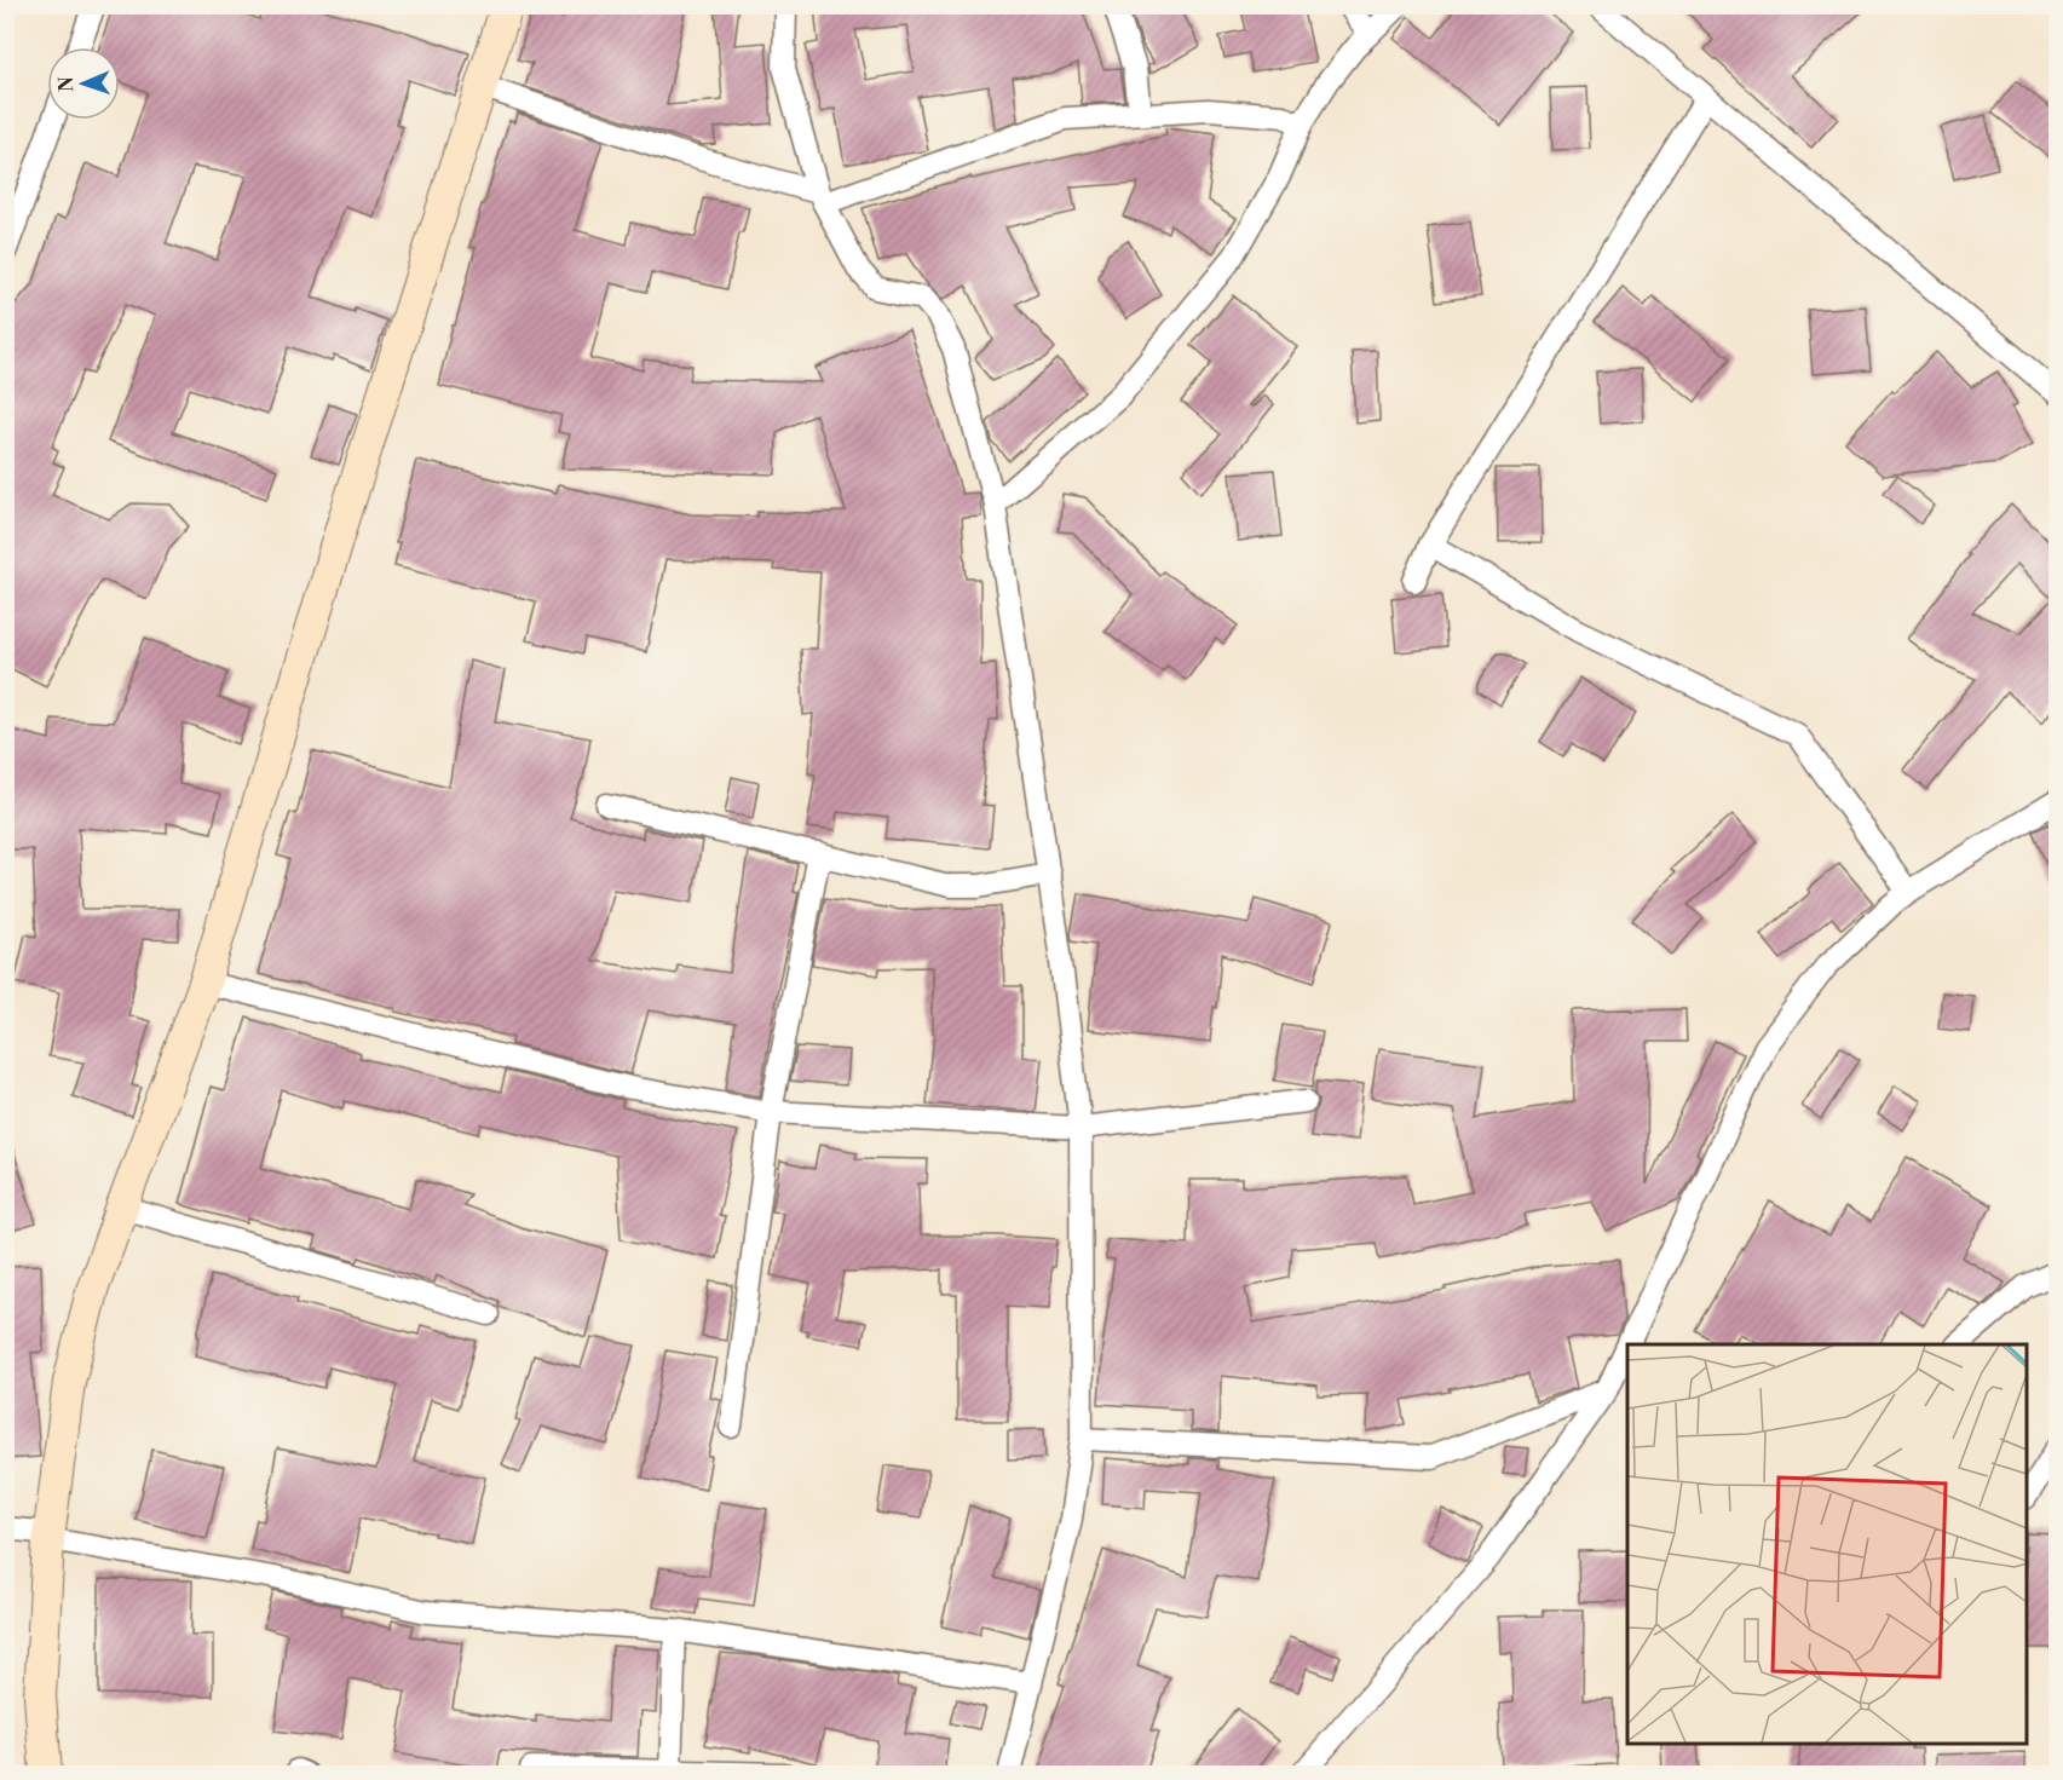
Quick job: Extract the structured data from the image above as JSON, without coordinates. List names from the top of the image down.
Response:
{
  "north": "left"
}
